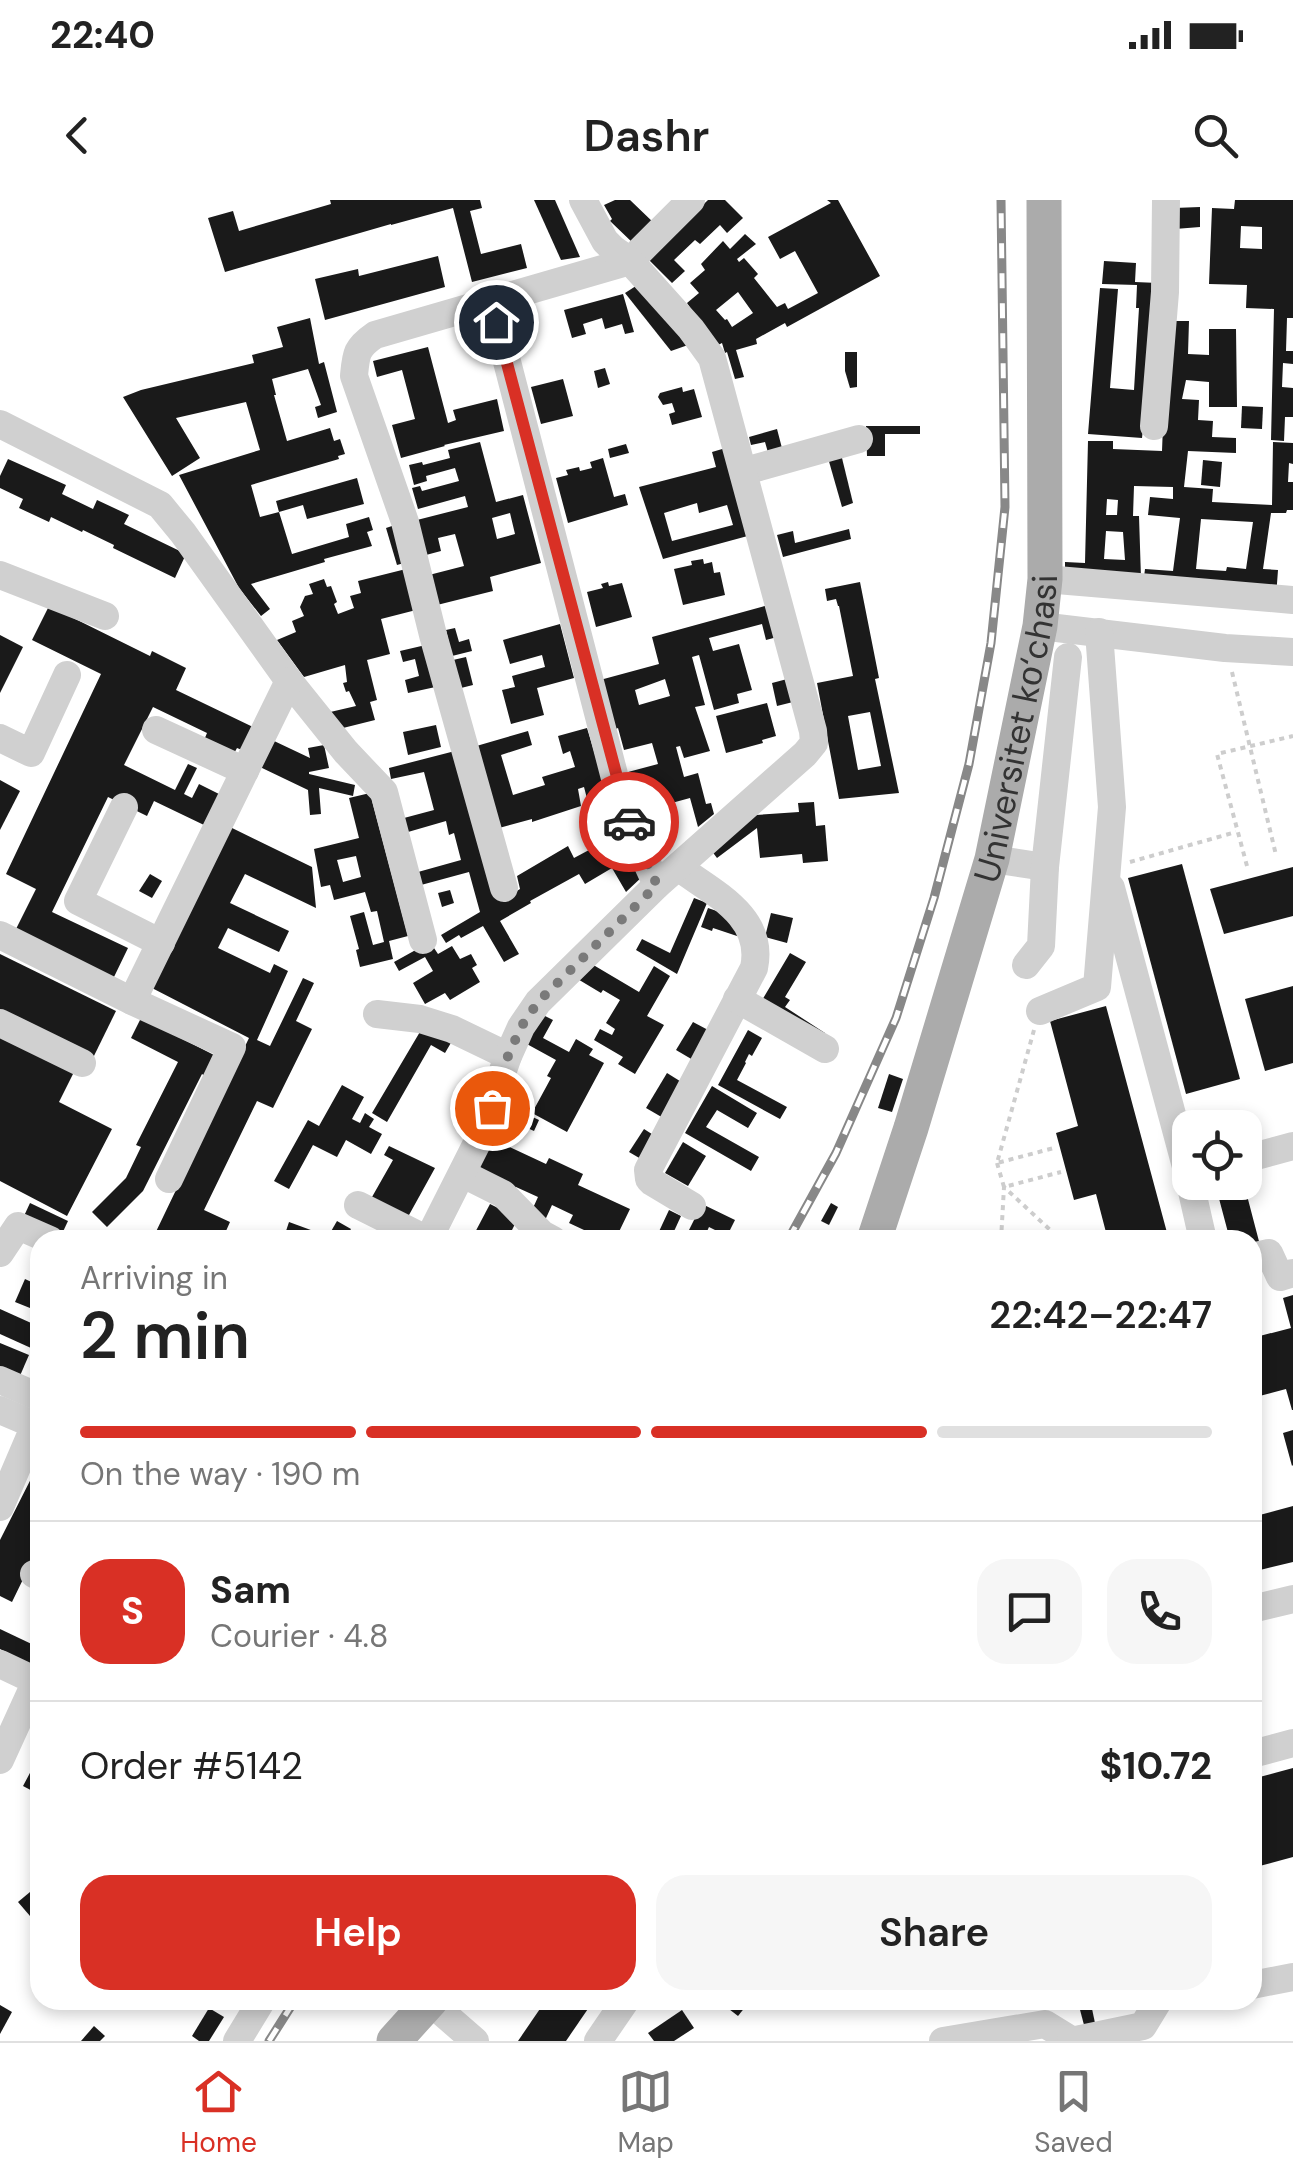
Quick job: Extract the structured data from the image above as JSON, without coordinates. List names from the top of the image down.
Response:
{
  "streets": {
    "main road": ["Universitet kо‘chasi"]
  },
  "page": {
    "status": "22:40",
    "header": "Dashr",
    "heading": ["2 min", "Arriving in", "22:42–22:47"],
    "panel": [
      "Sam",
      "Courier · 4.8",
      "Order #5142",
      "$10.72"
    ],
    "bar": "On the way · 190 m",
    "round": "S",
    "buttons": ["Help", "Share"],
    "tabs": ["Home", "Map", "Saved"]
  }
}
